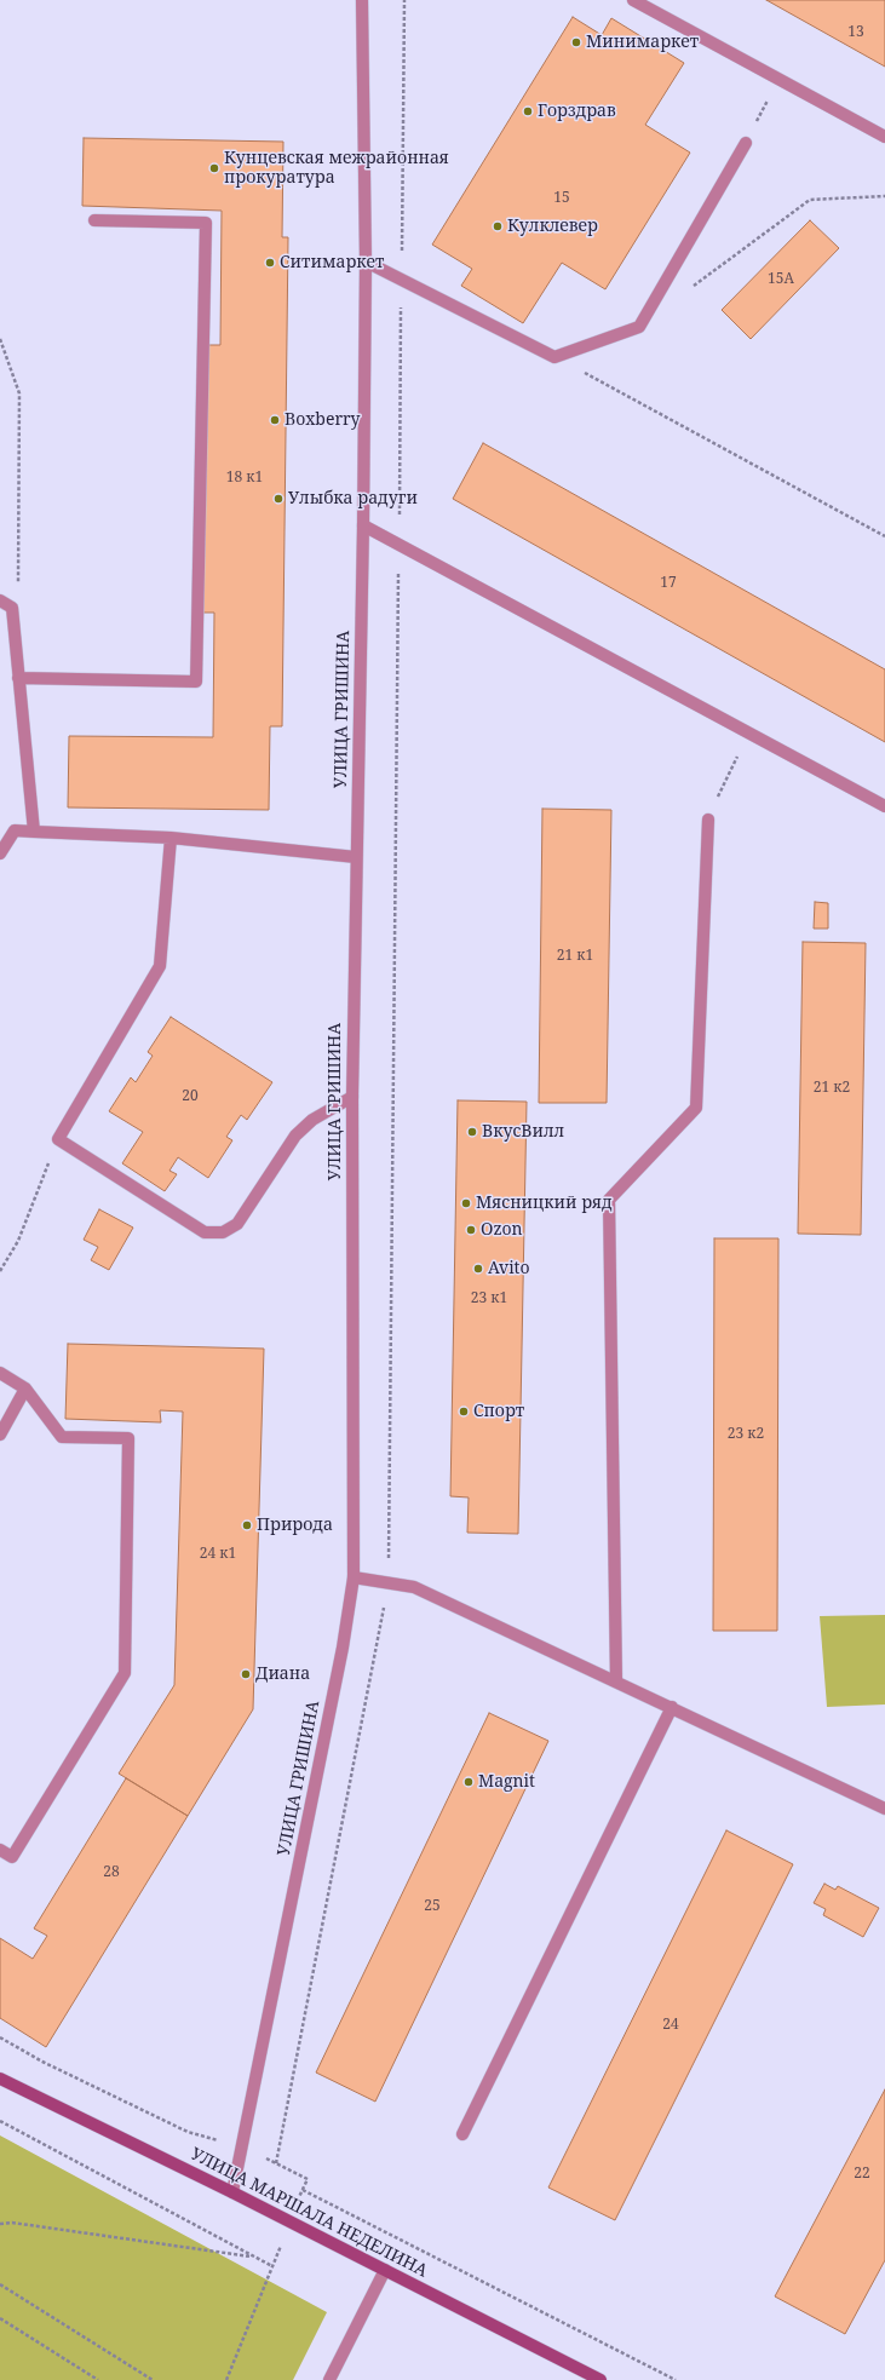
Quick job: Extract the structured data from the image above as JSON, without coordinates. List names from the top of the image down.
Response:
{
  "streets": {
    "street": ["УЛИЦА ГРИШИНА", "УЛИЦА МАРШАЛА НЕДЕЛИНА"]
  },
  "crossings": [
    ["УЛИЦА ГРИШИНА", "УЛИЦА МАРШАЛА НЕДЕЛИНА"]
  ],
  "places": [
    "Минимаркет",
    "Горздрав",
    "Кунцевская межрайонная прокуратура",
    "Кулклевер",
    "Ситимаркет",
    "Boxberry",
    "Улыбка радуги",
    "ВкусВилл",
    "Мясницкий ряд",
    "Ozon",
    "Avito",
    "Спорт",
    "Природа",
    "Диана",
    "Magnit"
  ],
  "house_numbers": [
    "13",
    "15",
    "15А",
    "18 к1",
    "17",
    "21 к1",
    "21 к2",
    "20",
    "23 к1",
    "23 к2",
    "24 к1",
    "28",
    "25",
    "24",
    "22"
  ]
}
